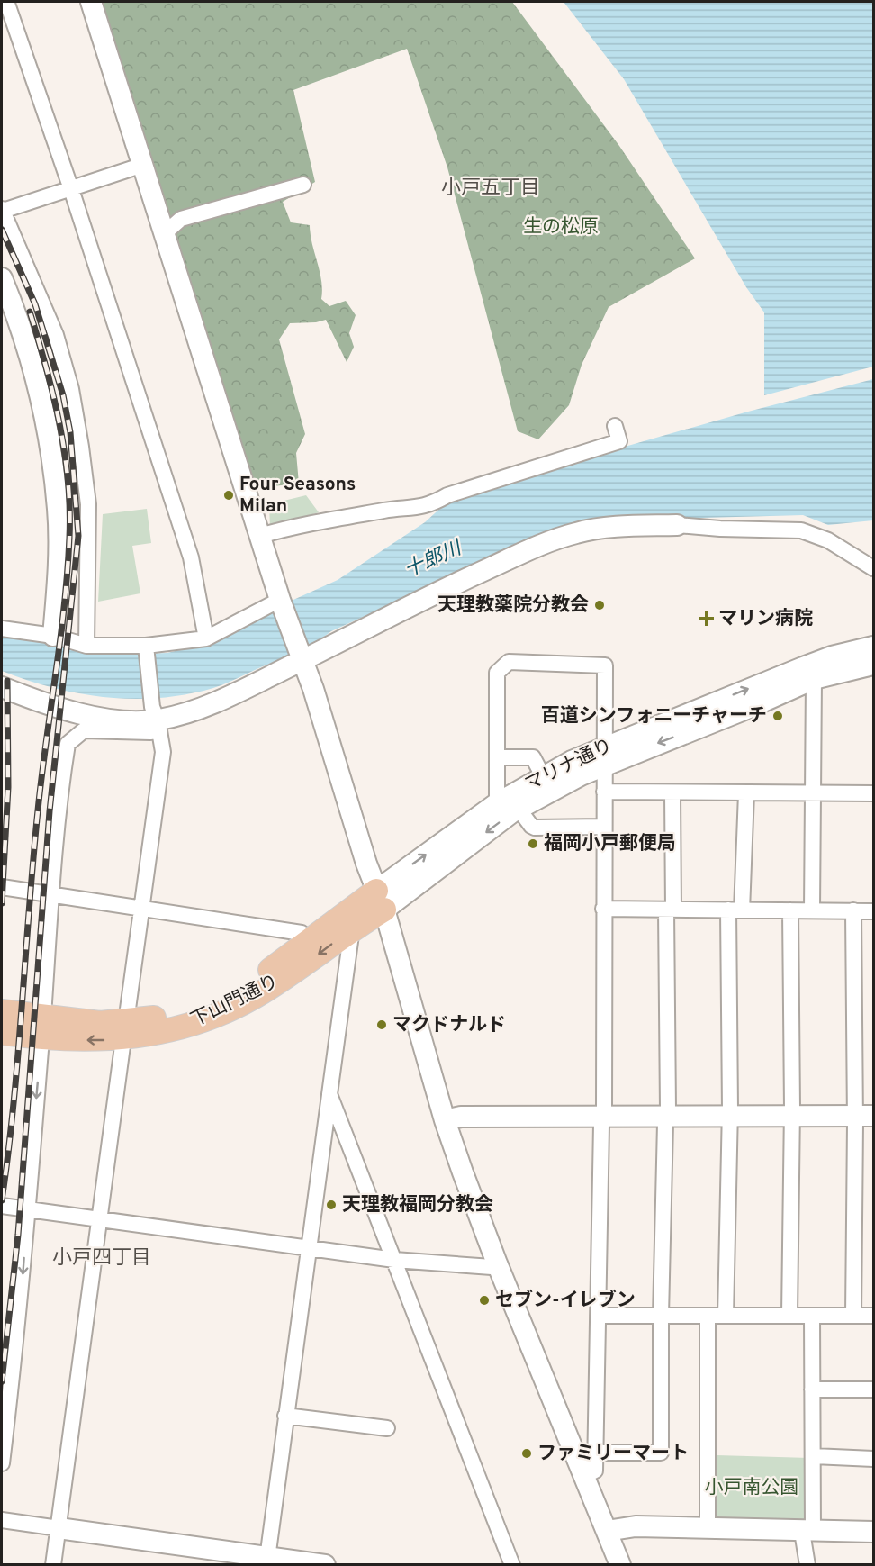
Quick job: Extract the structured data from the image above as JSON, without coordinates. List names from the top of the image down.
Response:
{
  "streets": {
    "main road": ["下山門通り"],
    "street": ["マリナ通り"]
  },
  "crossings": [
    ["マリナ通り", "下山門通り"]
  ],
  "districts": ["小戸五丁目", "小戸四丁目"],
  "water": ["十郎川"],
  "parks": ["生の松原", "小戸南公園"],
  "places": {
    "other": [
      "Four Seasons Milan",
      "天理教薬院分教会",
      "百道シンフォニーチャーチ",
      "福岡小戸郵便局",
      "マクドナルド",
      "天理教福岡分教会",
      "セブン-イレブン",
      "ファミリーマート"
    ],
    "health": ["マリン病院"]
  }
}
